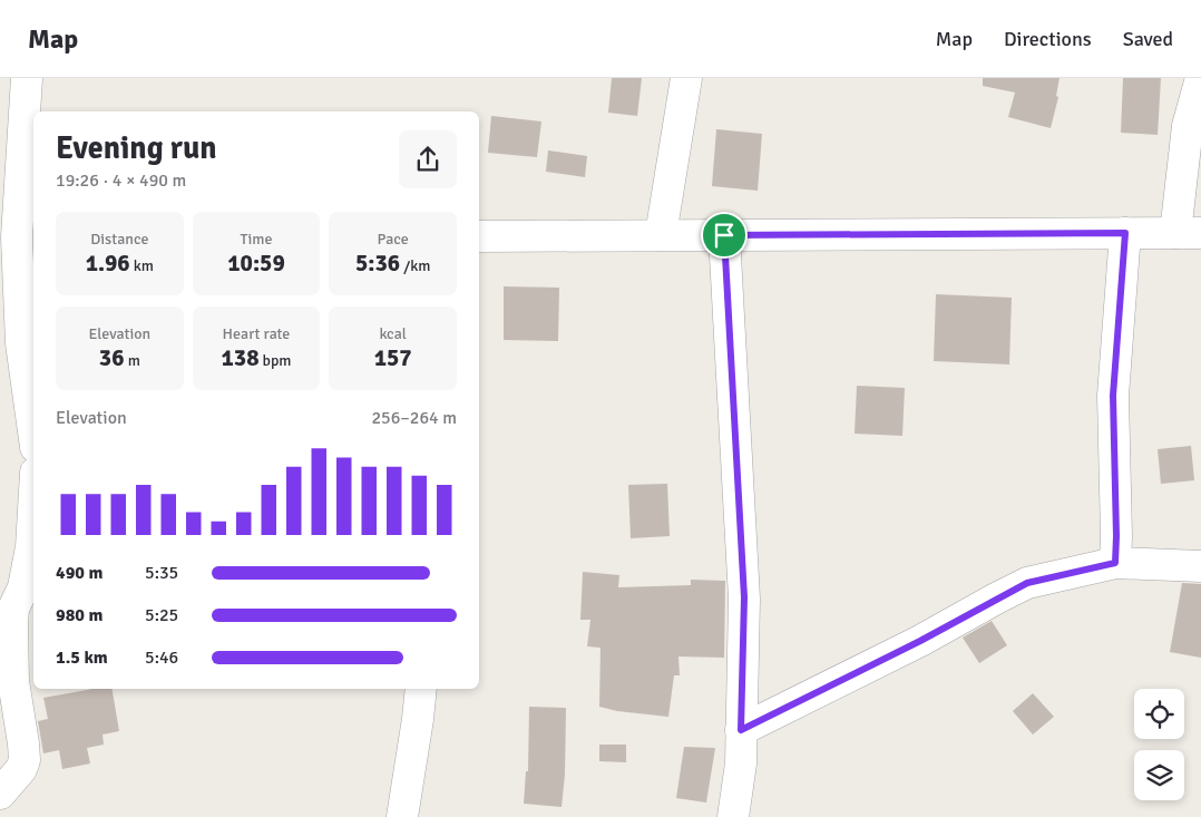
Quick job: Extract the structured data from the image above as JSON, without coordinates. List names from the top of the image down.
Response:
{
  "page": {
    "header": "Map",
    "nav": ["Map", "Directions", "Saved"],
    "heading": ["Evening run", "19:26 · 4 × 490 m"],
    "stats": [
      ["Distance", "1.96 km"],
      ["Time", "10:59"],
      ["Pace", "5:36 /km"],
      ["Elevation", "36 m"],
      ["Heart rate", "138 bpm"],
      ["kcal", "157"]
    ],
    "chart": ["Elevation", "256–264 m"],
    "list": [
      {
        "name": "490 m",
        "note": "5:35"
      },
      {
        "name": "980 m",
        "note": "5:25"
      },
      {
        "name": "1.5 km",
        "note": "5:46"
      }
    ]
  }
}
